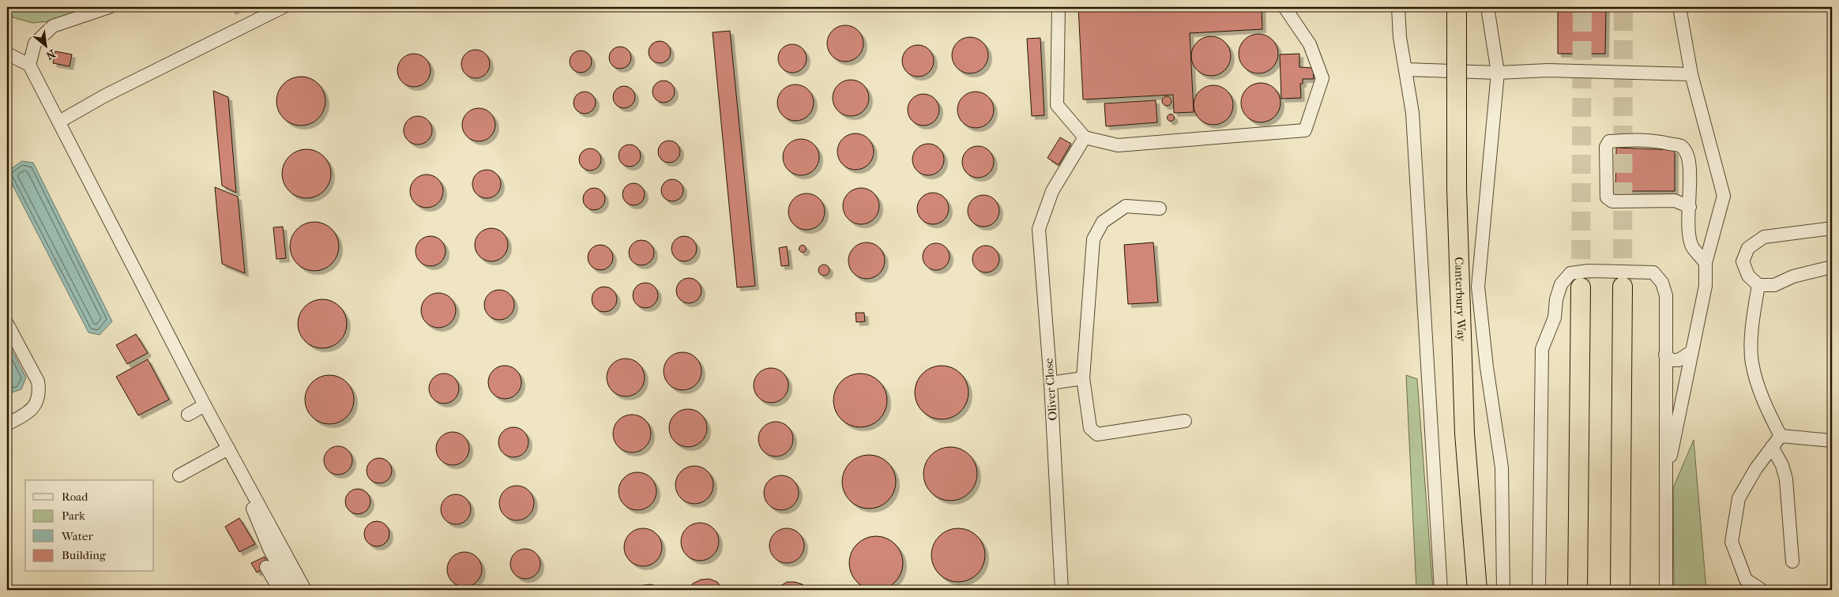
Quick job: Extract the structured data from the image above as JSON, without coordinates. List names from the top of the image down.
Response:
{
  "streets": {
    "highway": ["Canterbury Way"],
    "street": ["Oliver Close"]
  },
  "legend": [
    "Road",
    "Park",
    "Water",
    "Building"
  ],
  "north": "bottom right"
}
